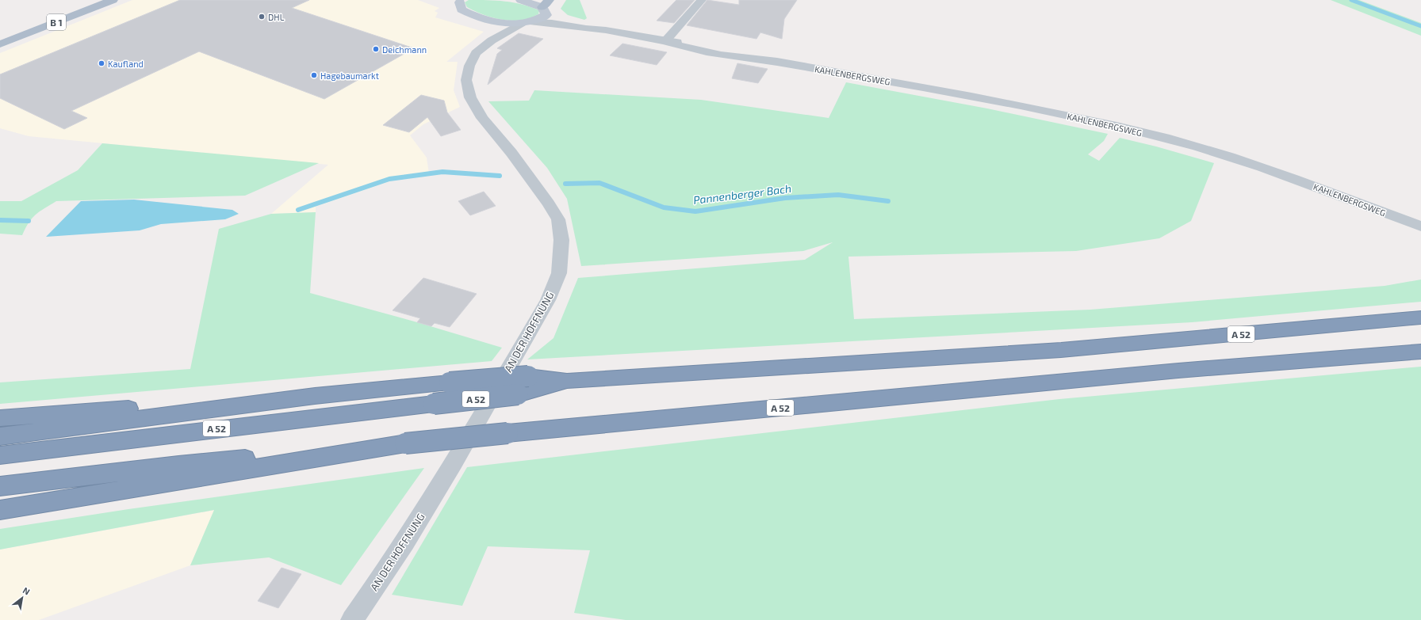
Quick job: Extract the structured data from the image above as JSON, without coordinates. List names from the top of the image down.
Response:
{
  "streets": {
    "highway": ["A 52"],
    "main road": ["B 1", "KAHLENBERGSWEG"],
    "street": ["AN DER HOFFNUNG"]
  },
  "crossings": [
    ["KAHLENBERGSWEG", "AN DER HOFFNUNG"]
  ],
  "water": ["Pannenberger Bach"],
  "places": [
    "DHL",
    "Deichmann",
    "Kaufland",
    "Hagebaumarkt"
  ],
  "north": "top right"
}
